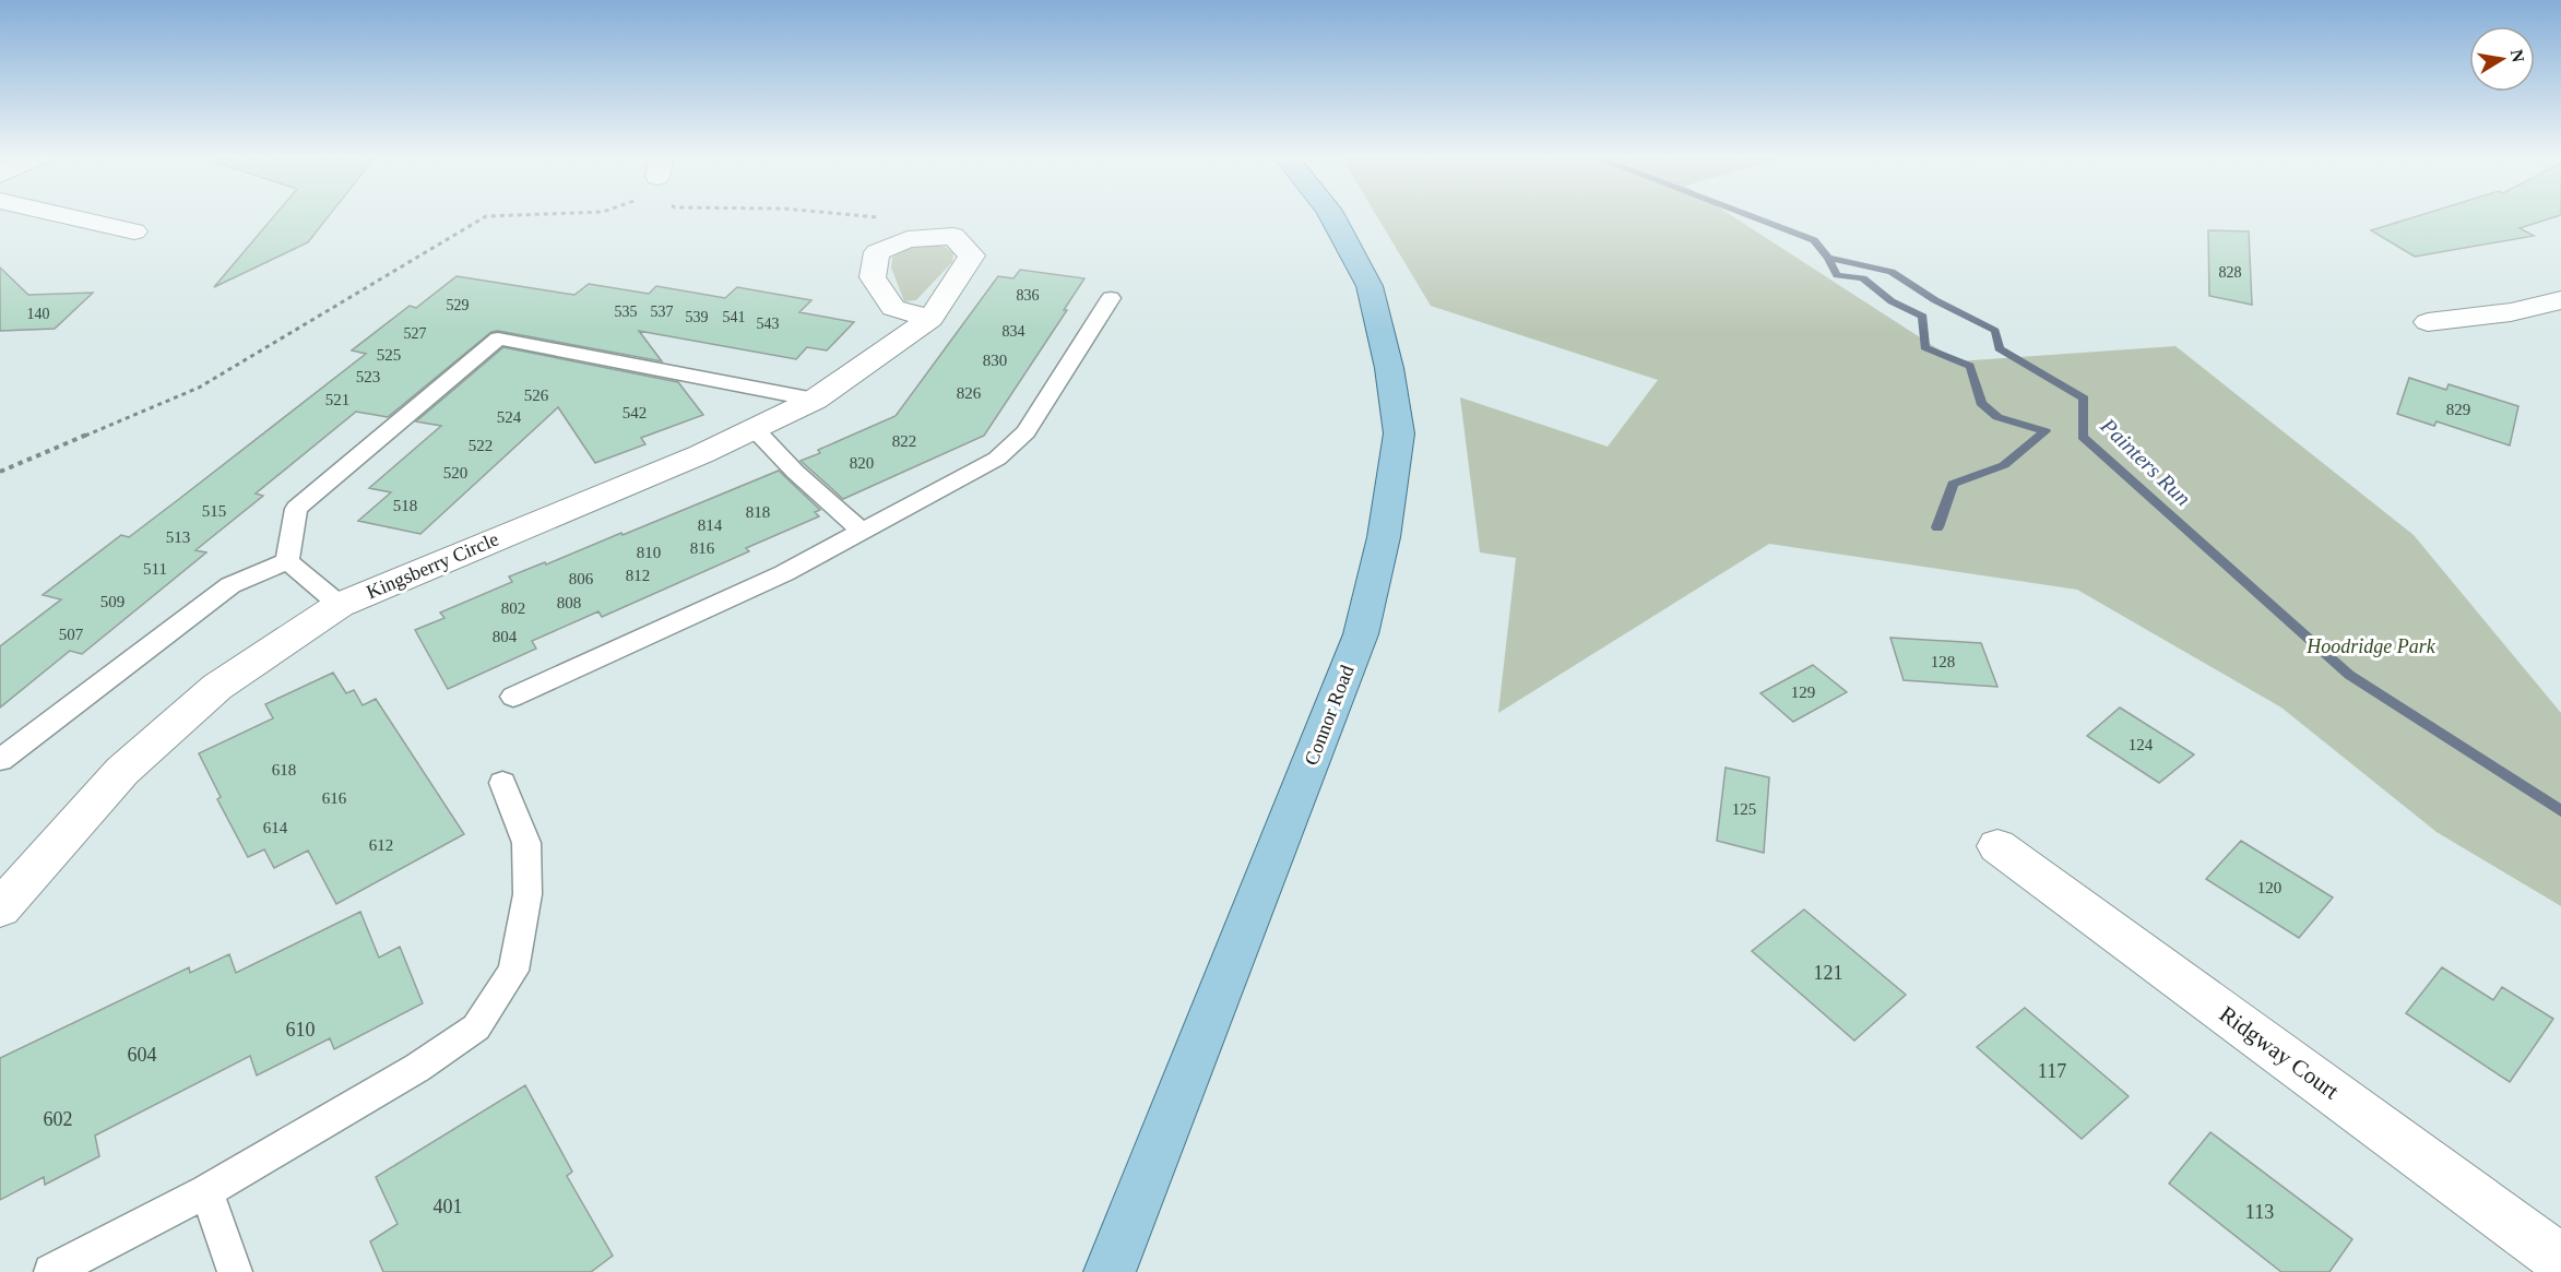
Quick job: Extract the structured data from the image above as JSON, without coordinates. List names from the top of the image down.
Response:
{
  "streets": {
    "main road": ["Connor Road"],
    "street": ["Kingsberry Circle", "Ridgway Court"]
  },
  "water": ["Painters Run"],
  "parks": ["Hoodridge Park"],
  "house_numbers": [
    "828",
    "836",
    "529",
    "535",
    "537",
    "140",
    "539",
    "541",
    "543",
    "834",
    "527",
    "525",
    "830",
    "523",
    "826",
    "526",
    "521",
    "829",
    "542",
    "524",
    "822",
    "522",
    "820",
    "520",
    "518",
    "515",
    "818",
    "814",
    "513",
    "816",
    "810",
    "511",
    "812",
    "806",
    "509",
    "808",
    "802",
    "507",
    "804",
    "128",
    "129",
    "124",
    "618",
    "616",
    "125",
    "614",
    "612",
    "120",
    "121",
    "610",
    "604",
    "117",
    "602",
    "401",
    "113"
  ],
  "north": "right"
}
